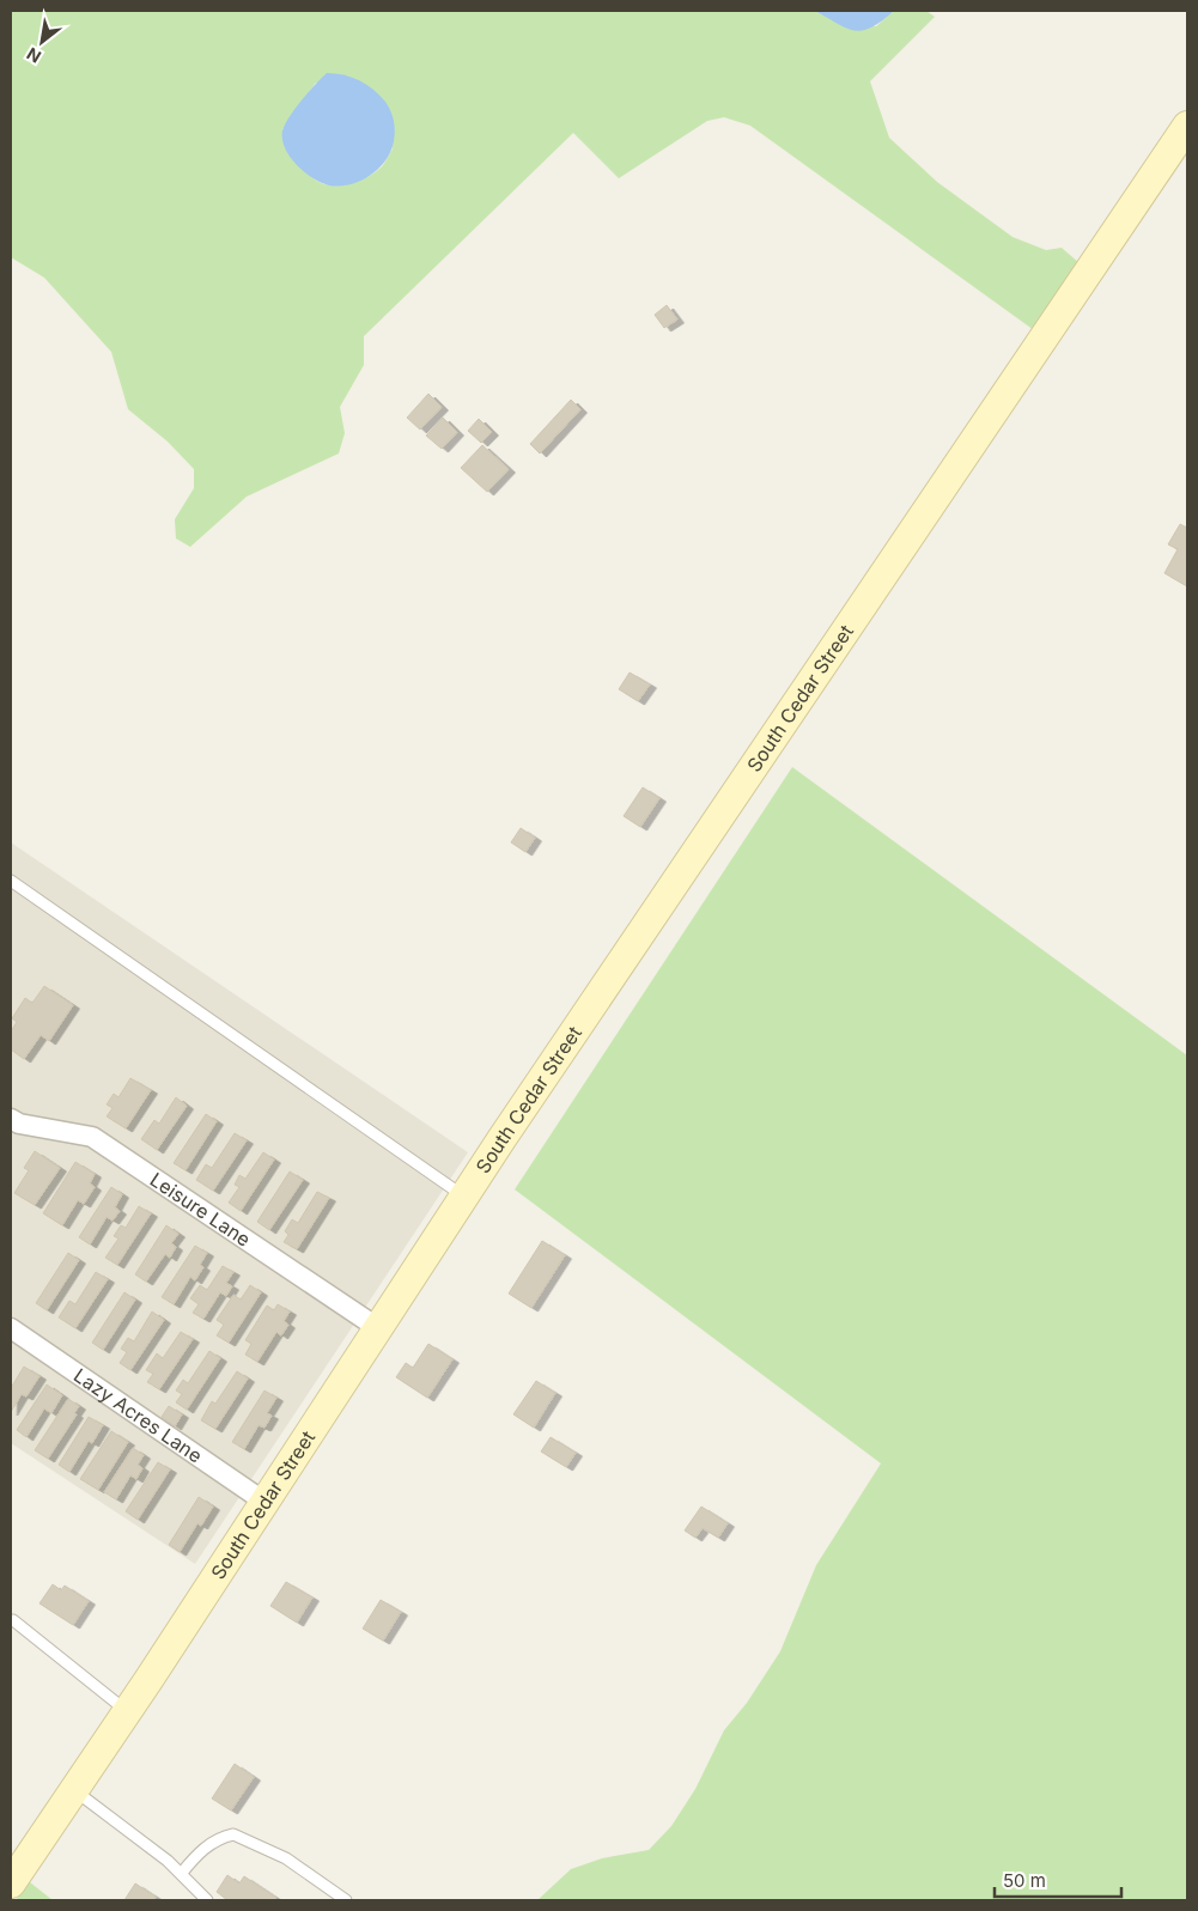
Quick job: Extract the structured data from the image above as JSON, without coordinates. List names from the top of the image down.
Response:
{
  "streets": {
    "main road": ["South Cedar Street"],
    "street": ["Leisure Lane", "Lazy Acres Lane"]
  },
  "crossings": [
    ["South Cedar Street", "Leisure Lane"],
    ["South Cedar Street", "Lazy Acres Lane"]
  ],
  "scale_bar": "50 m",
  "north": "bottom left"
}
